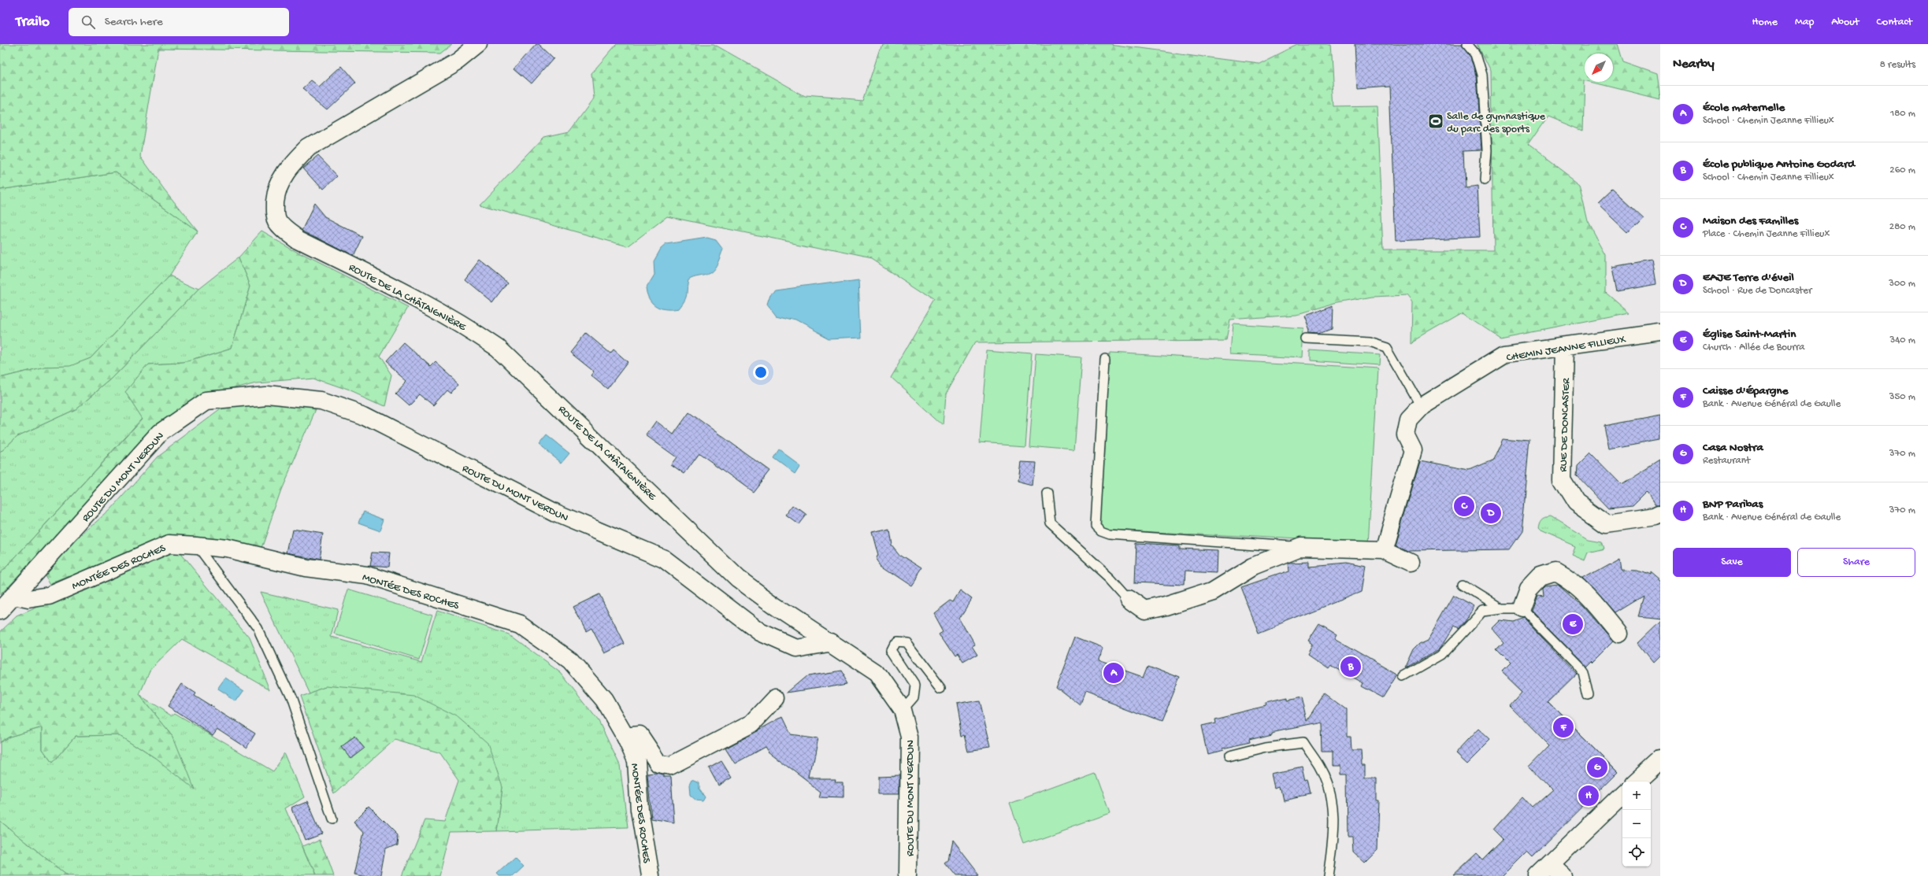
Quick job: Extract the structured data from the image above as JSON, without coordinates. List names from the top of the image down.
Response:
{
  "streets": {
    "street": [
      "ROUTE DE LA CHÂTAIGNIÈRE",
      "CHEMIN JEANNE FILLIEUX",
      "RUE DE DONCASTER",
      "ROUTE DU MONT VERDUN",
      "MONTÉE DES ROCHES"
    ]
  },
  "crossings": [
    ["ROUTE DE LA CHÂTAIGNIÈRE", "ROUTE DU MONT VERDUN"],
    ["CHEMIN JEANNE FILLIEUX", "RUE DE DONCASTER"],
    ["ROUTE DU MONT VERDUN", "MONTÉE DES ROCHES"]
  ],
  "places": {
    "sports": ["Salle de gymnastique du parc des sports"]
  },
  "north": "bottom left",
  "page": {
    "header": "Trailo",
    "search": "Search here",
    "nav": [
      "Home",
      "Map",
      "About",
      "Contact"
    ],
    "heading": ["Nearby", "8 results"],
    "list": [
      {
        "mark": "A",
        "name": "École maternelle",
        "note": "School · Chemin Jeanne Fillieux",
        "value": "180 m"
      },
      {
        "mark": "B",
        "name": "École publique Antoine Godard",
        "note": "School · Chemin Jeanne Fillieux",
        "value": "260 m"
      },
      {
        "mark": "C",
        "name": "Maison des Familles",
        "note": "Place · Chemin Jeanne Fillieux",
        "value": "280 m"
      },
      {
        "mark": "D",
        "name": "EAJE Terre d'éveil",
        "note": "School · Rue de Doncaster",
        "value": "300 m"
      },
      {
        "mark": "E",
        "name": "Église Saint-Martin",
        "note": "Church · Allée de Bourra",
        "value": "340 m"
      },
      {
        "mark": "F",
        "name": "Caisse d'Épargne",
        "note": "Bank · Avenue Général de Gaulle",
        "value": "350 m"
      },
      {
        "mark": "G",
        "name": "Casa Nostra",
        "note": "Restaurant",
        "value": "370 m"
      },
      {
        "mark": "H",
        "name": "BNP Paribas",
        "note": "Bank · Avenue Général de Gaulle",
        "value": "370 m"
      }
    ],
    "pins": [
      "C",
      "D",
      "E",
      "B",
      "A",
      "F",
      "G",
      "H"
    ],
    "buttons": ["Save", "Share"],
    "map_buttons": ["+", "−"]
  }
}
